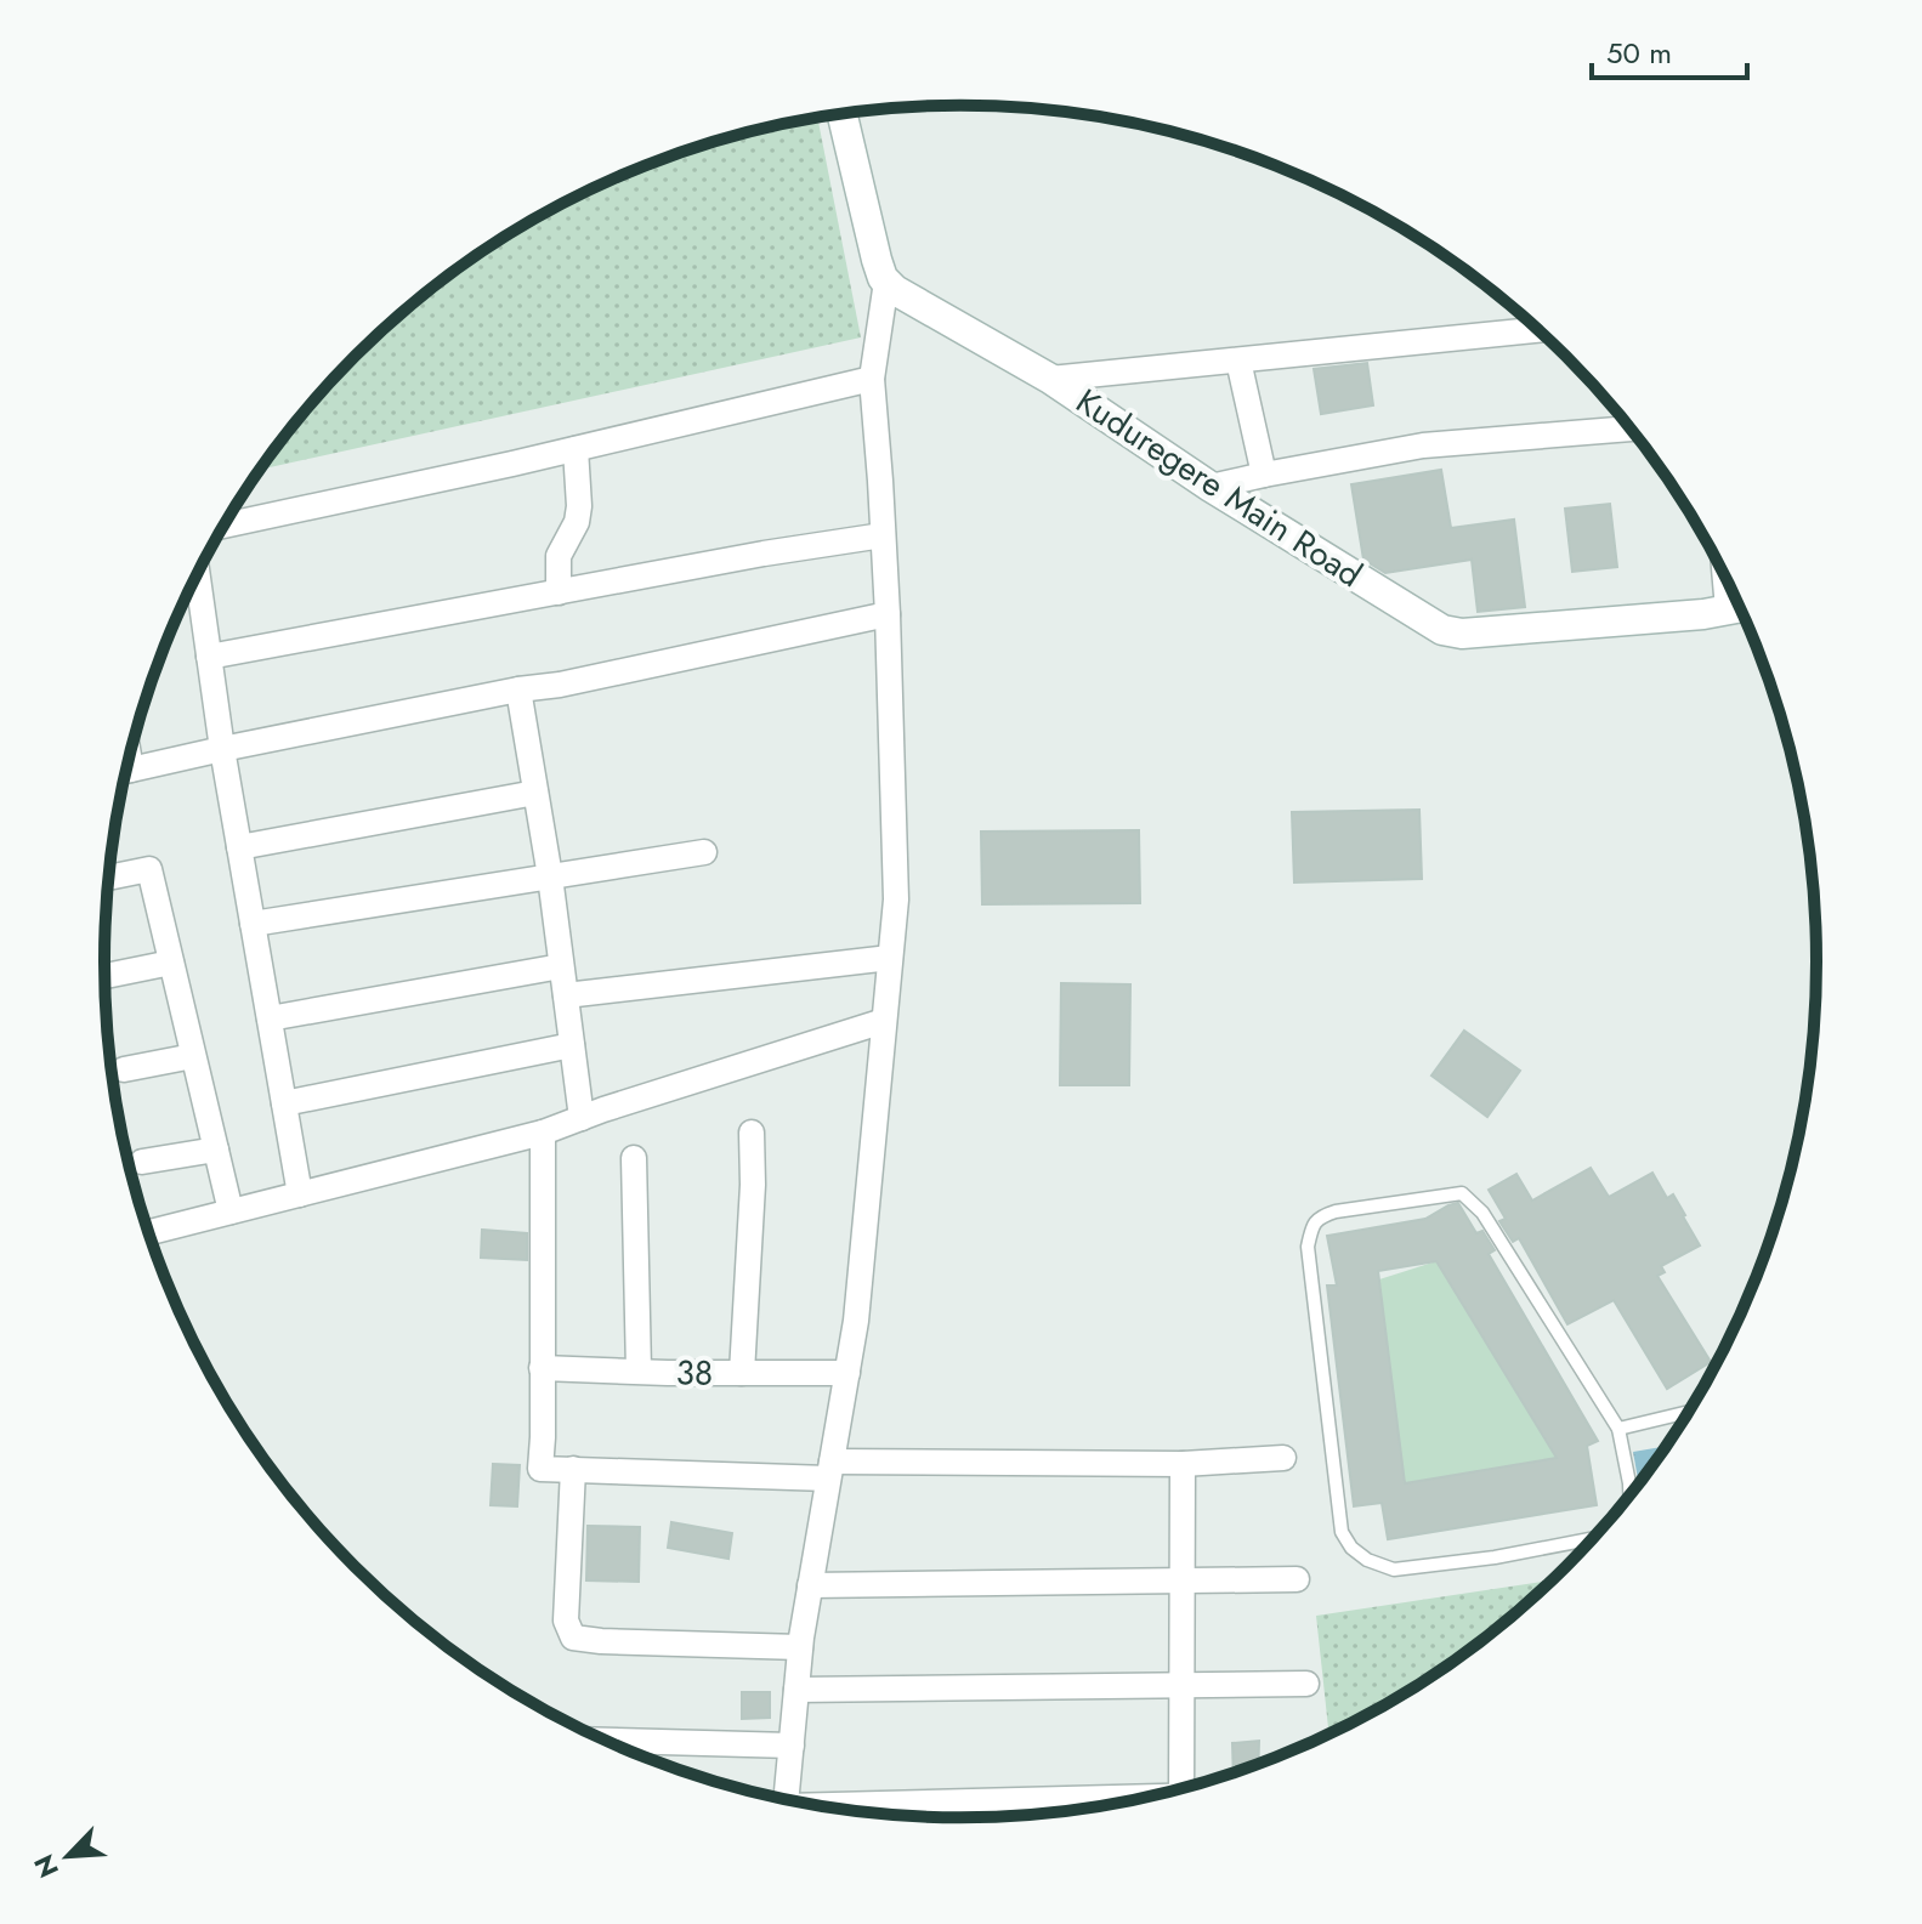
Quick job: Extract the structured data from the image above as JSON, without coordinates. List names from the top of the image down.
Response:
{
  "streets": {
    "street": ["Kuduregere Main Road", "38"]
  },
  "scale_bar": "50 m",
  "north": "bottom left"
}
